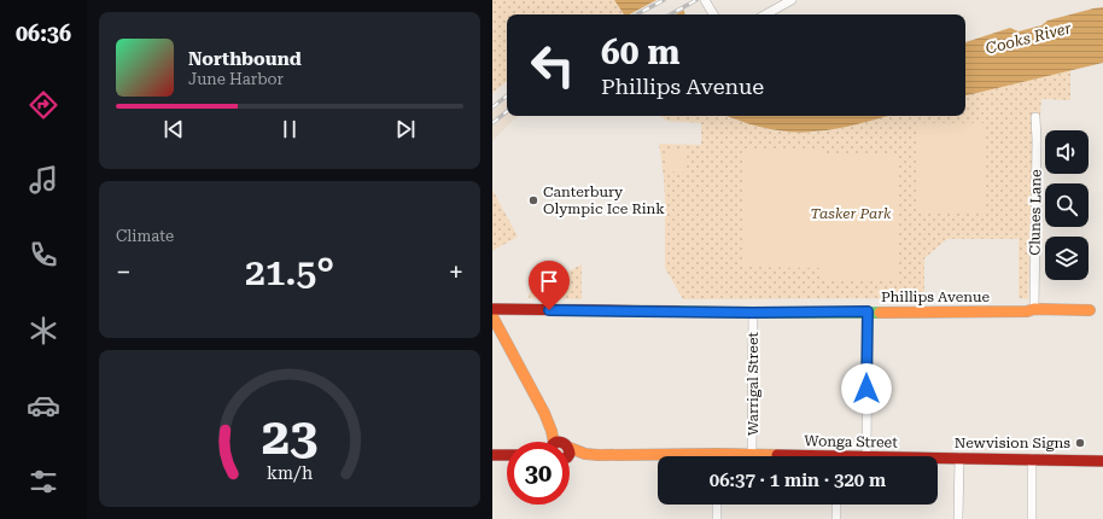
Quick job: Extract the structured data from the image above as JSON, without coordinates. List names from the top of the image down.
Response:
{
  "streets": {
    "street": [
      "Clunes Lane",
      "Phillips Avenue",
      "Warrigal Street",
      "Wonga Street"
    ]
  },
  "crossings": [
    ["Clunes Lane", "Phillips Avenue"],
    ["Phillips Avenue", "Warrigal Street"],
    ["Warrigal Street", "Wonga Street"]
  ],
  "water": ["Cooks River"],
  "parks": ["Tasker Park"],
  "places": ["Canterbury Olympic Ice Rink", "Newvision Signs"],
  "page": {
    "tabs": "06:36",
    "turn": ["60 m", "Phillips Avenue"],
    "song": ["Northbound", "June Harbor"],
    "tile": "Climate",
    "heat": ["−", "21.5°", "+"],
    "limit": "30",
    "trip": "06:37 · 1 min · 320 m",
    "gauge": ["23", "km/h"]
  }
}
